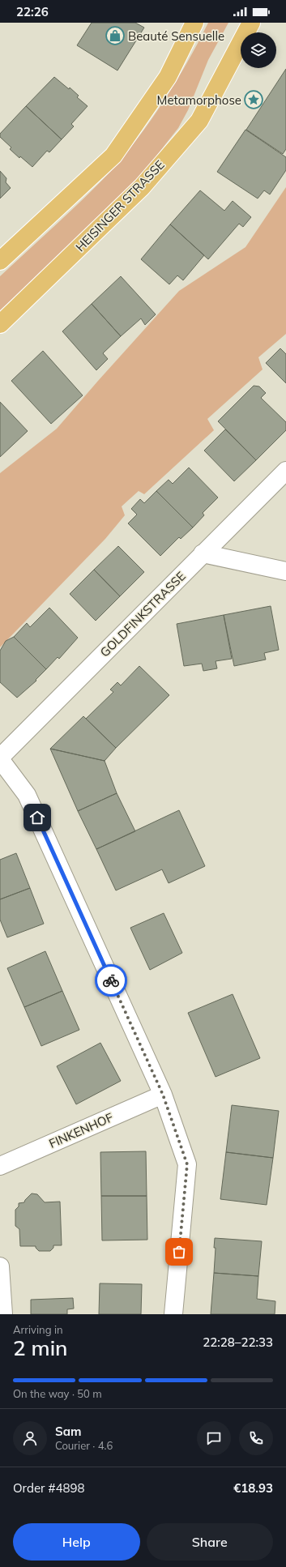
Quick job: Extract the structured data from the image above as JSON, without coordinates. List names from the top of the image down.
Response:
{
  "streets": {
    "main road": ["HEISINGER STRASSE"],
    "street": ["GOLDFINKSTRASSE", "FINKENHOF"]
  },
  "places": {
    "shop": ["Beauté Sensuelle"],
    "place": ["Metamorphose"]
  },
  "page": {
    "status": "22:26",
    "heading": ["2 min", "Arriving in", "22:28–22:33"],
    "panel": [
      "Sam",
      "Courier · 4.6",
      "Order #4898",
      "€18.93"
    ],
    "bar": "On the way · 50 m",
    "buttons": ["Help", "Share"]
  }
}
